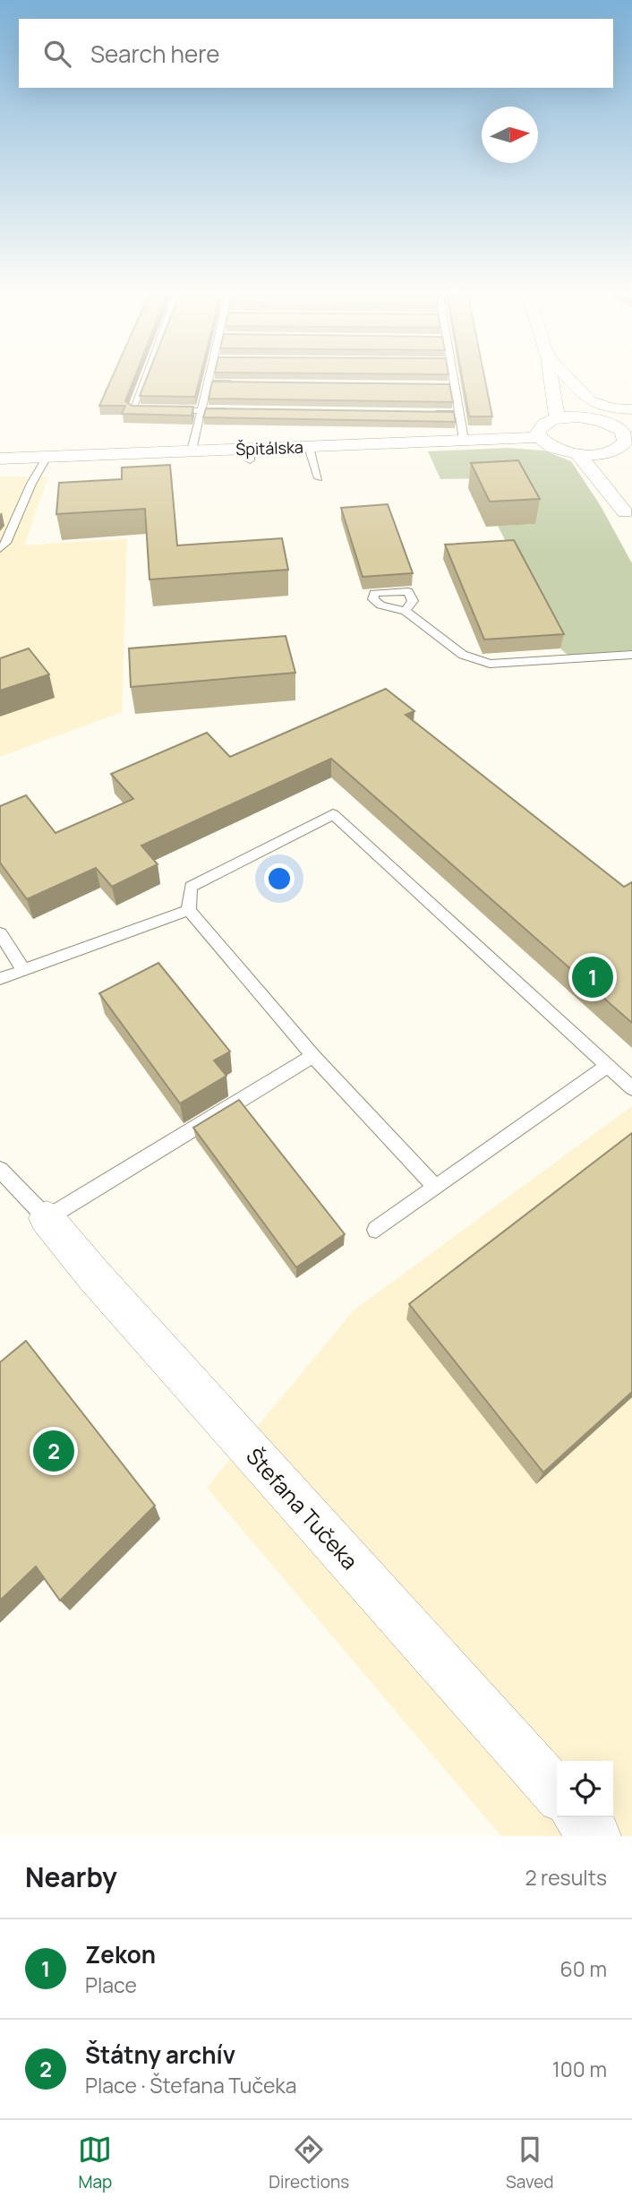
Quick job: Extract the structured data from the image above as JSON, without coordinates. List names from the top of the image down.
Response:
{
  "streets": {
    "street": ["Špitálska", "Štefana Tučeka"]
  },
  "north": "right",
  "page": {
    "search": "Search here",
    "pins": ["1", "2"],
    "heading": ["Nearby", "2 results"],
    "list": [
      {
        "mark": "1",
        "name": "Zekon",
        "note": "Place",
        "value": "60 m"
      },
      {
        "mark": "2",
        "name": "Štátny archív",
        "note": "Place · Štefana Tučeka",
        "value": "100 m"
      }
    ],
    "nav": ["Map", "Directions", "Saved"]
  }
}
